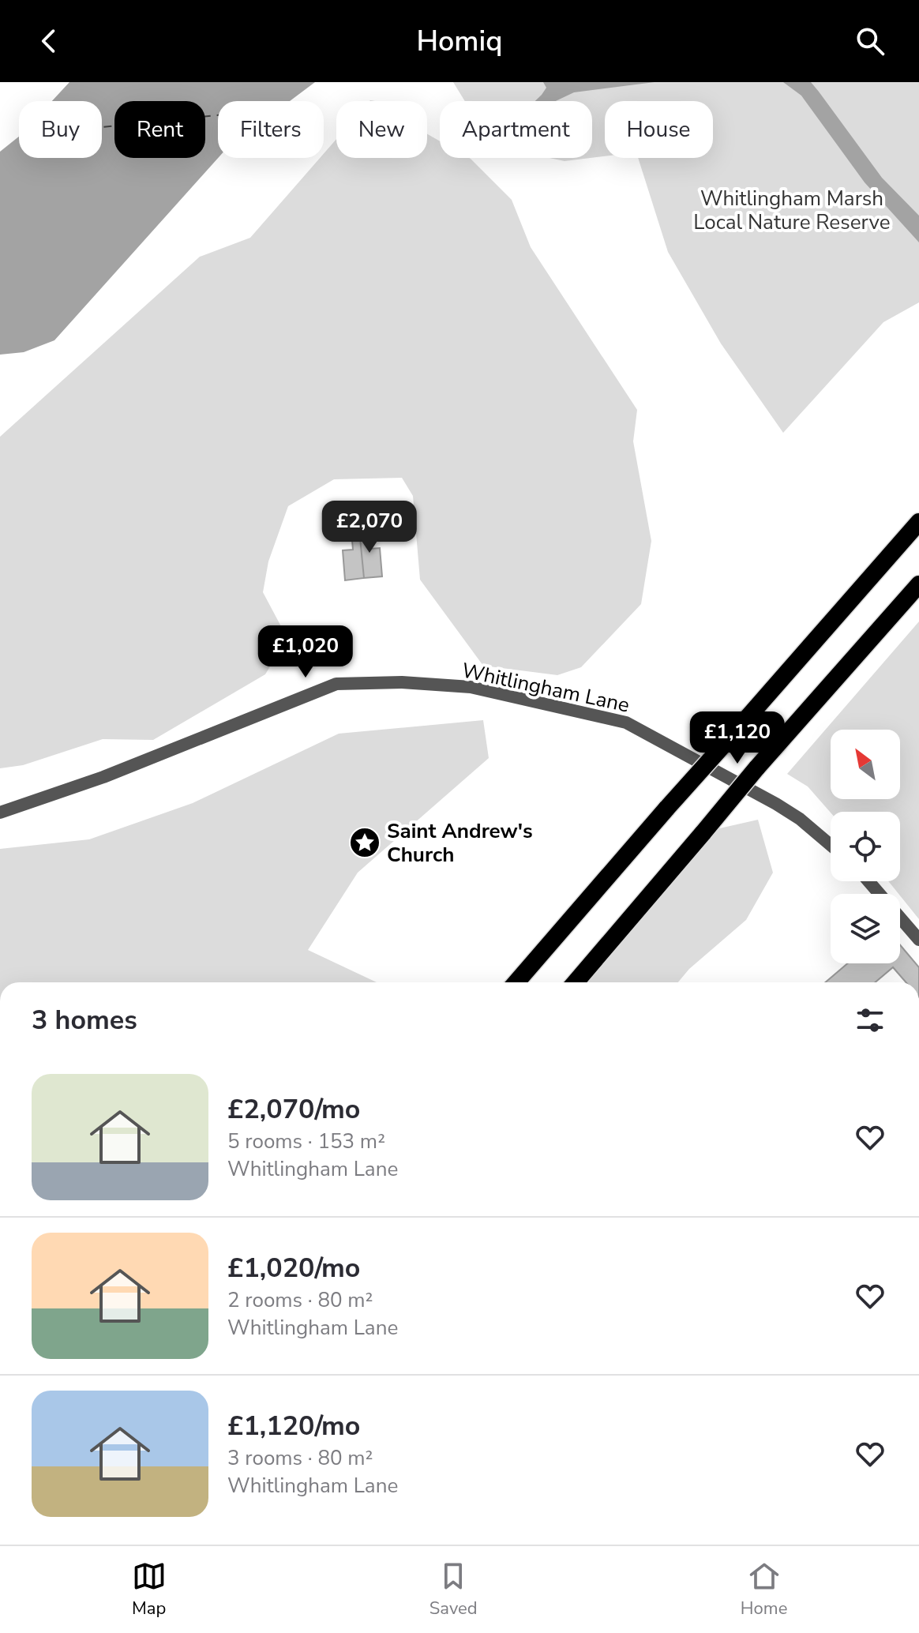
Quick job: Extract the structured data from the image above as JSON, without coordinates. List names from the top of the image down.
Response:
{
  "streets": {
    "street": ["Whitlingham Lane"]
  },
  "parks": ["Whitlingham Marsh Local Nature Reserve"],
  "places": {
    "place": ["Saint Andrew's Church"]
  },
  "north": "top left",
  "page": {
    "header": "Homiq",
    "chip": [
      "Buy",
      "Rent",
      "Filters",
      "New",
      "Apartment",
      "House"
    ],
    "price": ["£2,070", "£1,020", "£1,120"],
    "heading": "3 homes",
    "list": [
      {
        "name": "£2,070/mo",
        "note": "5 rooms · 153 m² · Whitlingham Lane"
      },
      {
        "name": "£1,020/mo",
        "note": "2 rooms · 80 m² · Whitlingham Lane"
      },
      {
        "name": "£1,120/mo",
        "note": "3 rooms · 80 m² · Whitlingham Lane"
      }
    ],
    "tabs": ["Map", "Saved", "Home"]
  }
}
